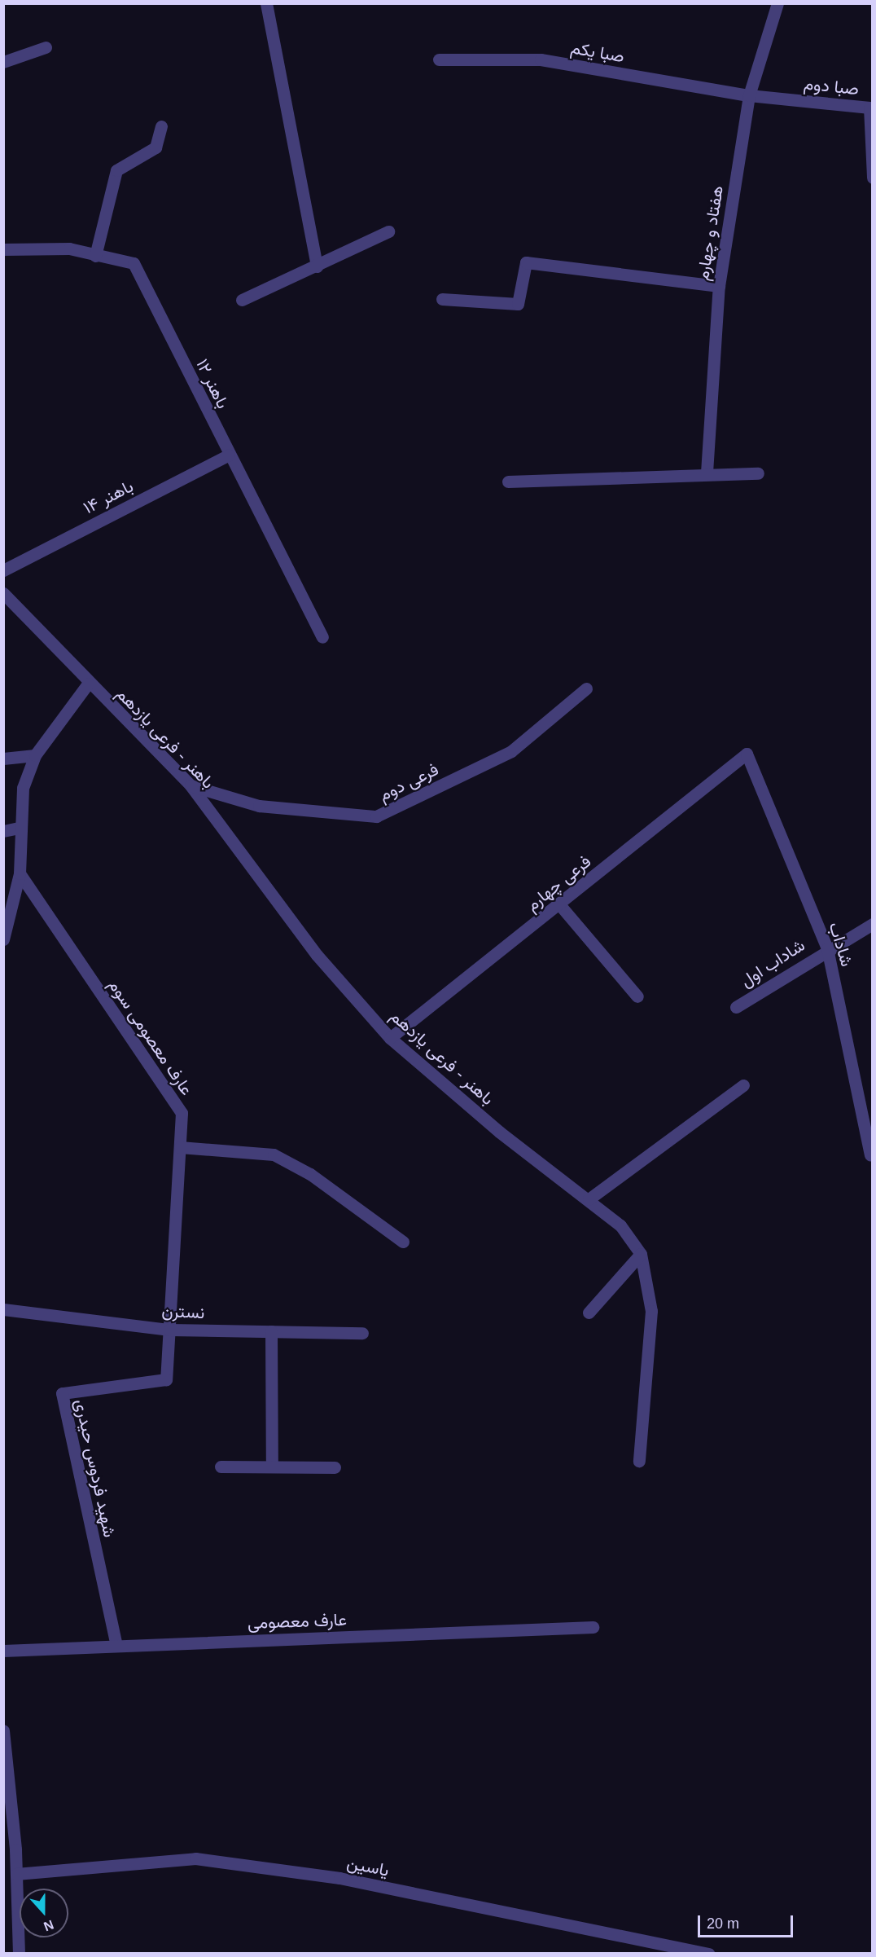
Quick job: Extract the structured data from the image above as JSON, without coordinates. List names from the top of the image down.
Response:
{
  "streets": {
    "street": [
      "صبا یکم",
      "صبا دوم",
      "هفتاد و چهارم",
      "باهنر ۱۲",
      "باهنر ۱۴",
      "باهنر - فرعی یازدهم",
      "فرعی دوم",
      "فرعی چهارم",
      "شاداب",
      "شاداب اول",
      "عارف معصومی سوم",
      "نسترن",
      "شهید فردوس حیدری",
      "عارف معصومی",
      "یاسین"
    ]
  },
  "crossings": [
    ["صبا یکم", "صبا دوم"],
    ["صبا یکم", "هفتاد و چهارم"],
    ["صبا دوم", "هفتاد و چهارم"],
    ["باهنر ۱۲", "باهنر ۱۴"],
    ["باهنر - فرعی یازدهم", "فرعی دوم"],
    ["باهنر - فرعی یازدهم", "فرعی چهارم"],
    ["فرعی چهارم", "شاداب"],
    ["شاداب", "شاداب اول"],
    ["عارف معصومی سوم", "نسترن"],
    ["عارف معصومی سوم", "شهید فردوس حیدری"],
    ["نسترن", "شهید فردوس حیدری"],
    ["شهید فردوس حیدری", "عارف معصومی"]
  ],
  "scale_bar": "20 m",
  "north": "bottom"
}
